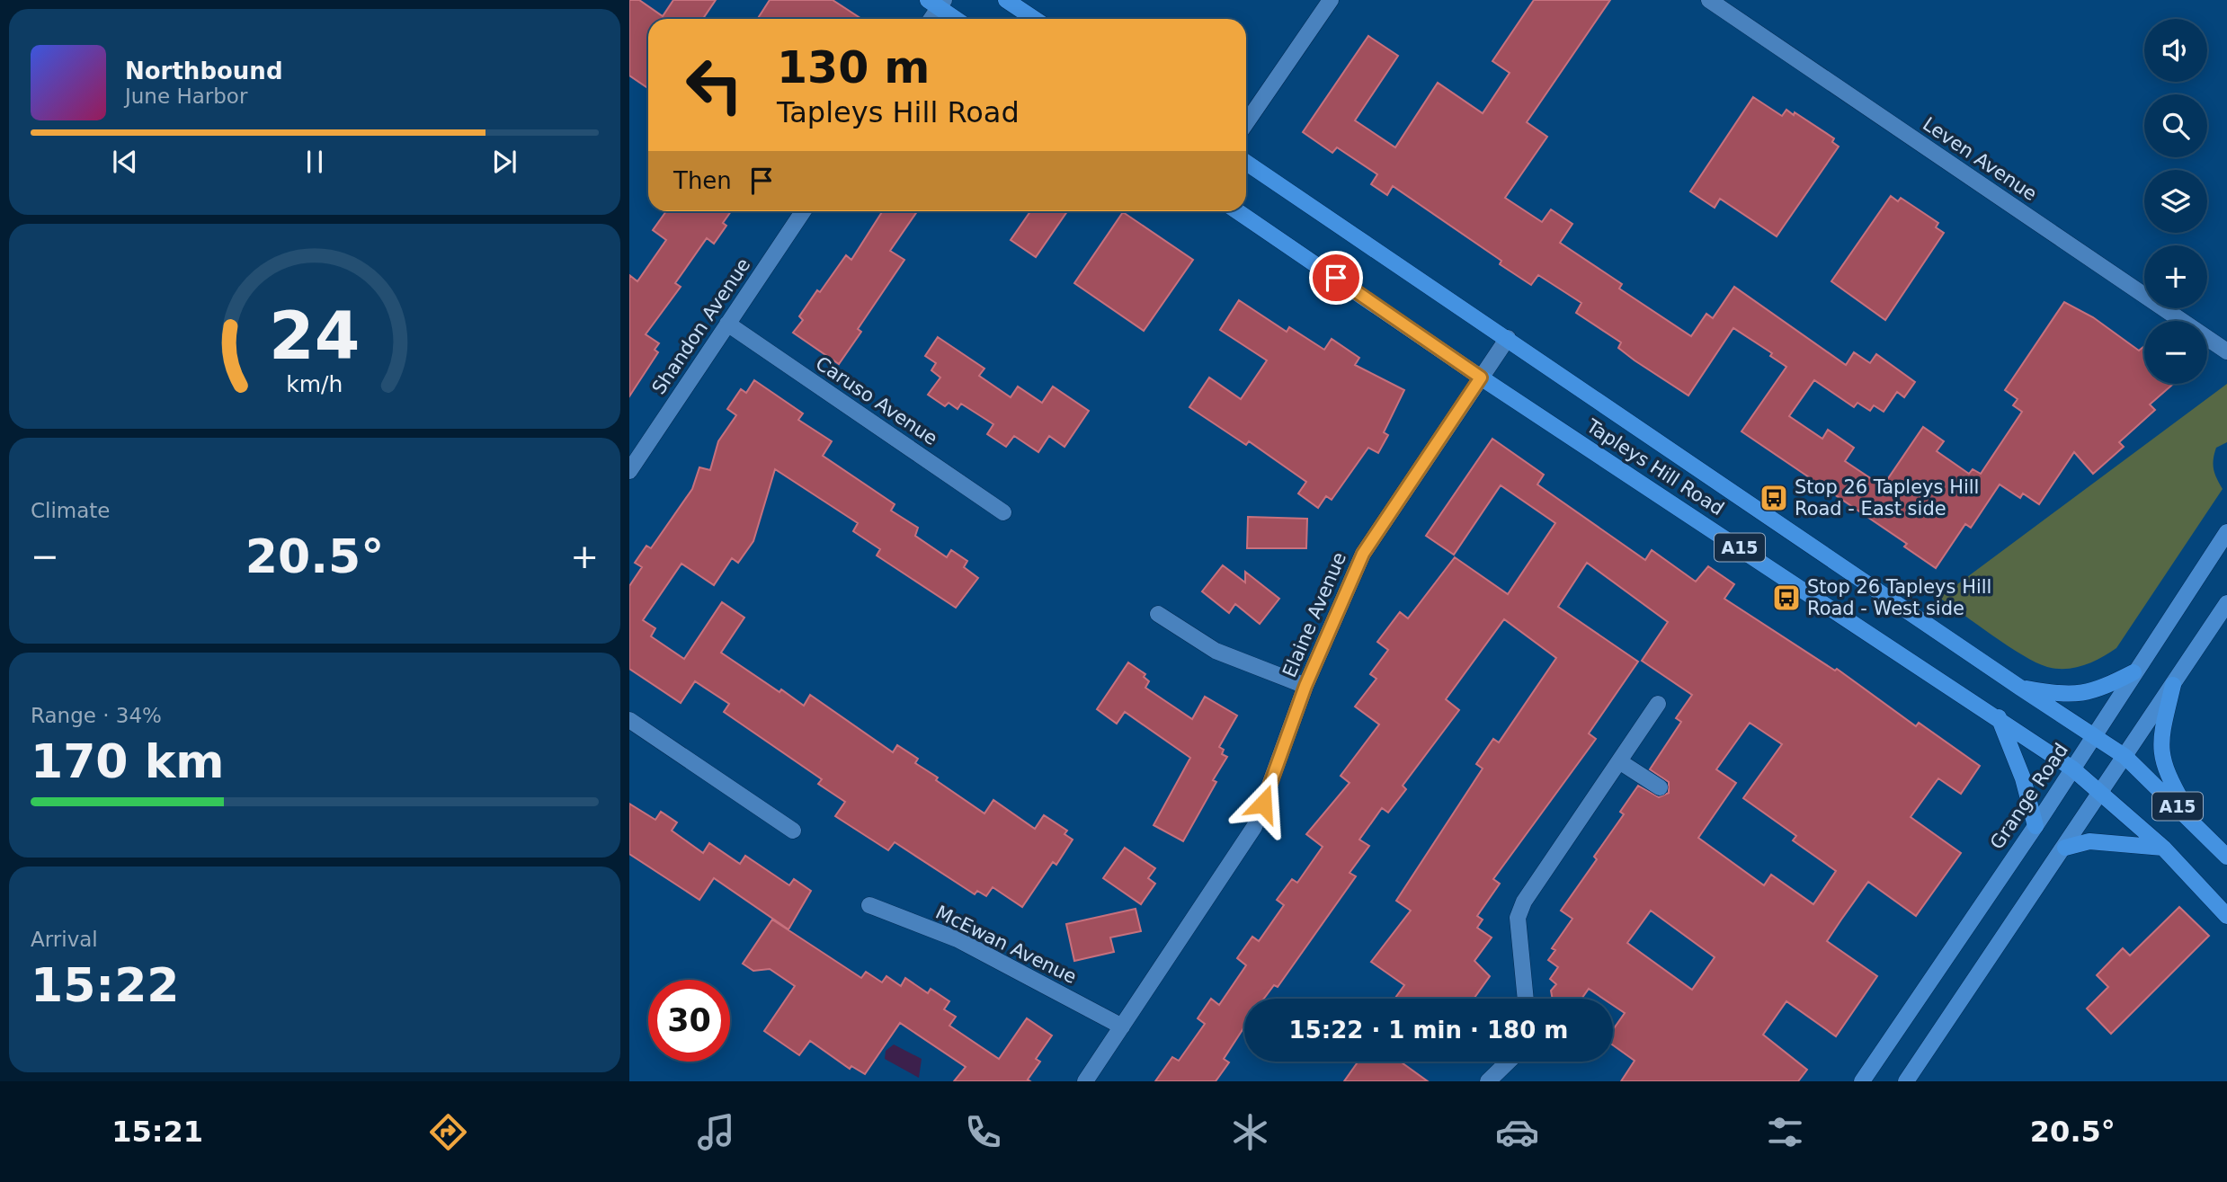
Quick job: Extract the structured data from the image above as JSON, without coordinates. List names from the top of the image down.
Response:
{
  "streets": {
    "main road": ["Tapleys Hill Road", "A15", "Grange Road"],
    "street": [
      "Leven Avenue",
      "Shandon Avenue",
      "Caruso Avenue",
      "Elaine Avenue",
      "McEwan Avenue"
    ]
  },
  "crossings": [
    ["Shandon Avenue", "Caruso Avenue"],
    ["Tapleys Hill Road", "Elaine Avenue"],
    ["Tapleys Hill Road", "Grange Road"],
    ["Elaine Avenue", "McEwan Avenue"]
  ],
  "places": {
    "bus stop": ["Stop 26 Tapleys Hill Road - East side", "Stop 26 Tapleys Hill Road - West side"]
  },
  "page": {
    "map_buttons": ["+", "−"],
    "turn": ["130 m", "Tapleys Hill Road"],
    "song": ["Northbound", "June Harbor"],
    "then": "Then",
    "tile": [
      "Climate",
      ["Range · 34%", "170 km"],
      ["Arrival", "15:22"]
    ],
    "heat": ["−", "20.5°", "+"],
    "limit": "30",
    "trip": "15:22 · 1 min · 180 m",
    "tabs": ["15:21", "20.5°"],
    "gauge": ["24", "km/h"]
  }
}
